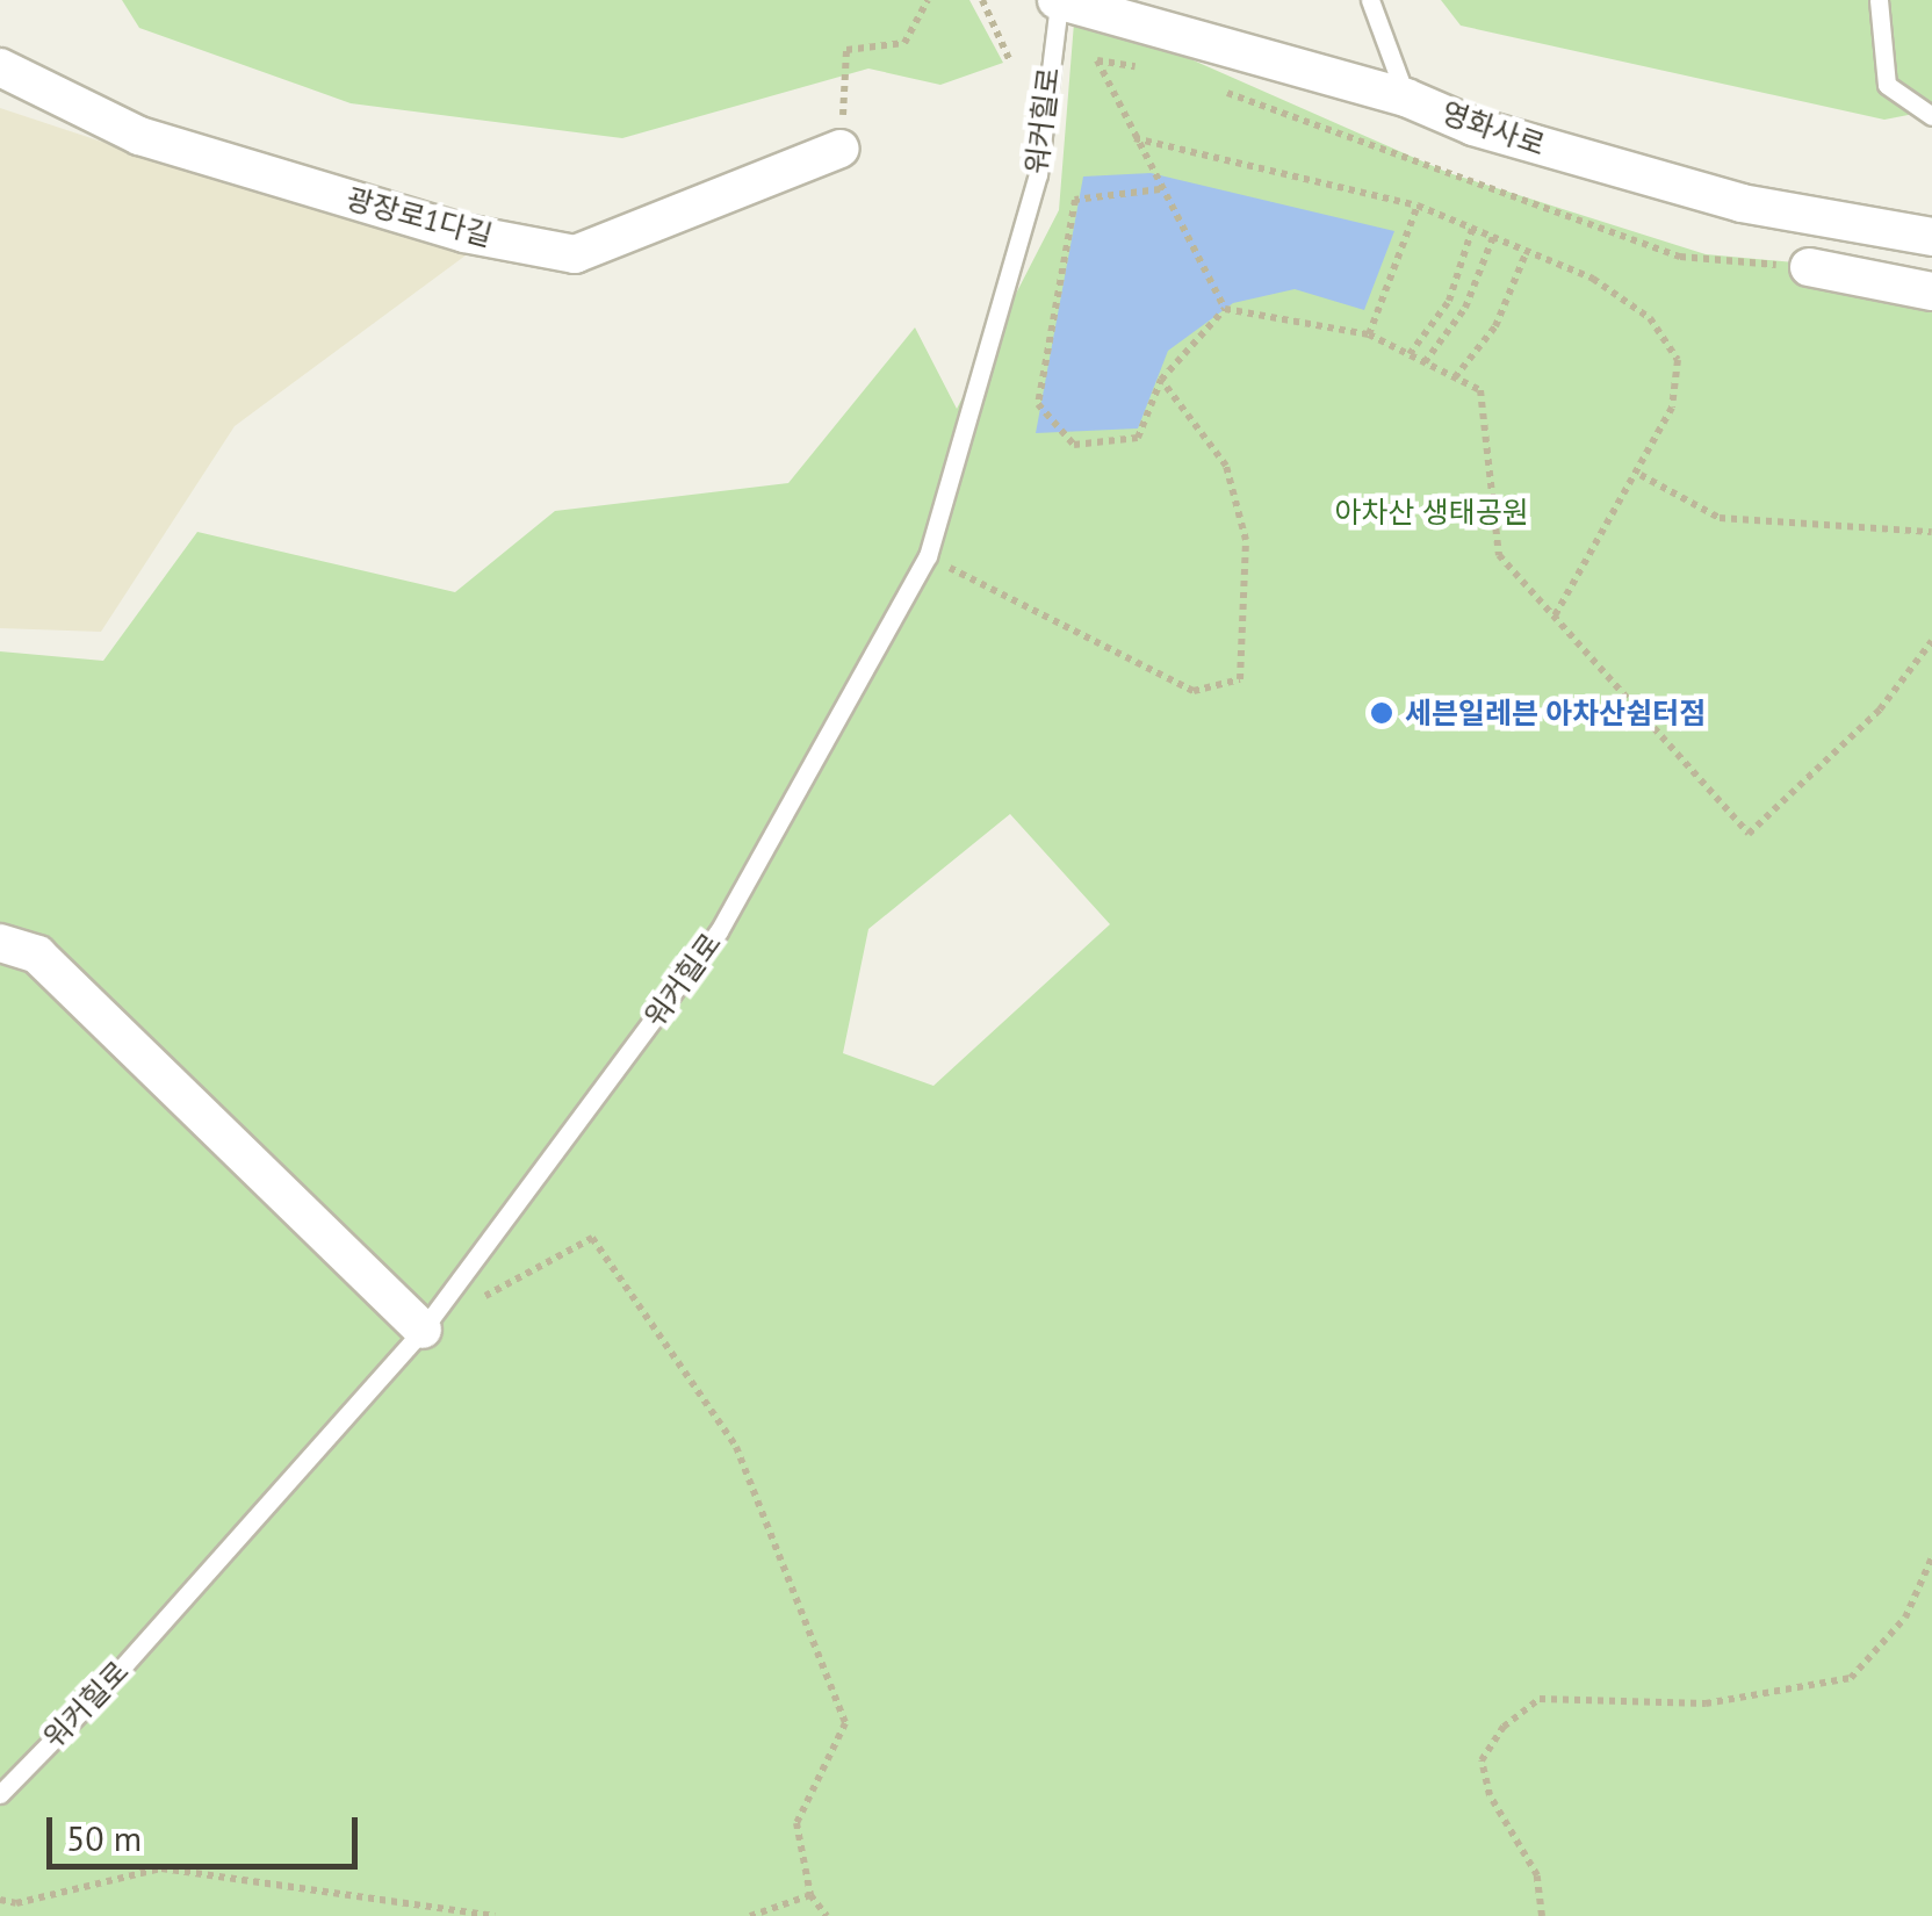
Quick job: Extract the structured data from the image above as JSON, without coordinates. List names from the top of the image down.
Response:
{
  "streets": {
    "street": ["영화사로", "광장로1다길"],
    "lane": ["워커힐로"]
  },
  "crossings": [
    ["워커힐로", "영화사로"]
  ],
  "parks": ["아차산 생태공원"],
  "places": ["세븐일레븐 아차산쉼터점"],
  "scale_bar": "50 m"
}
